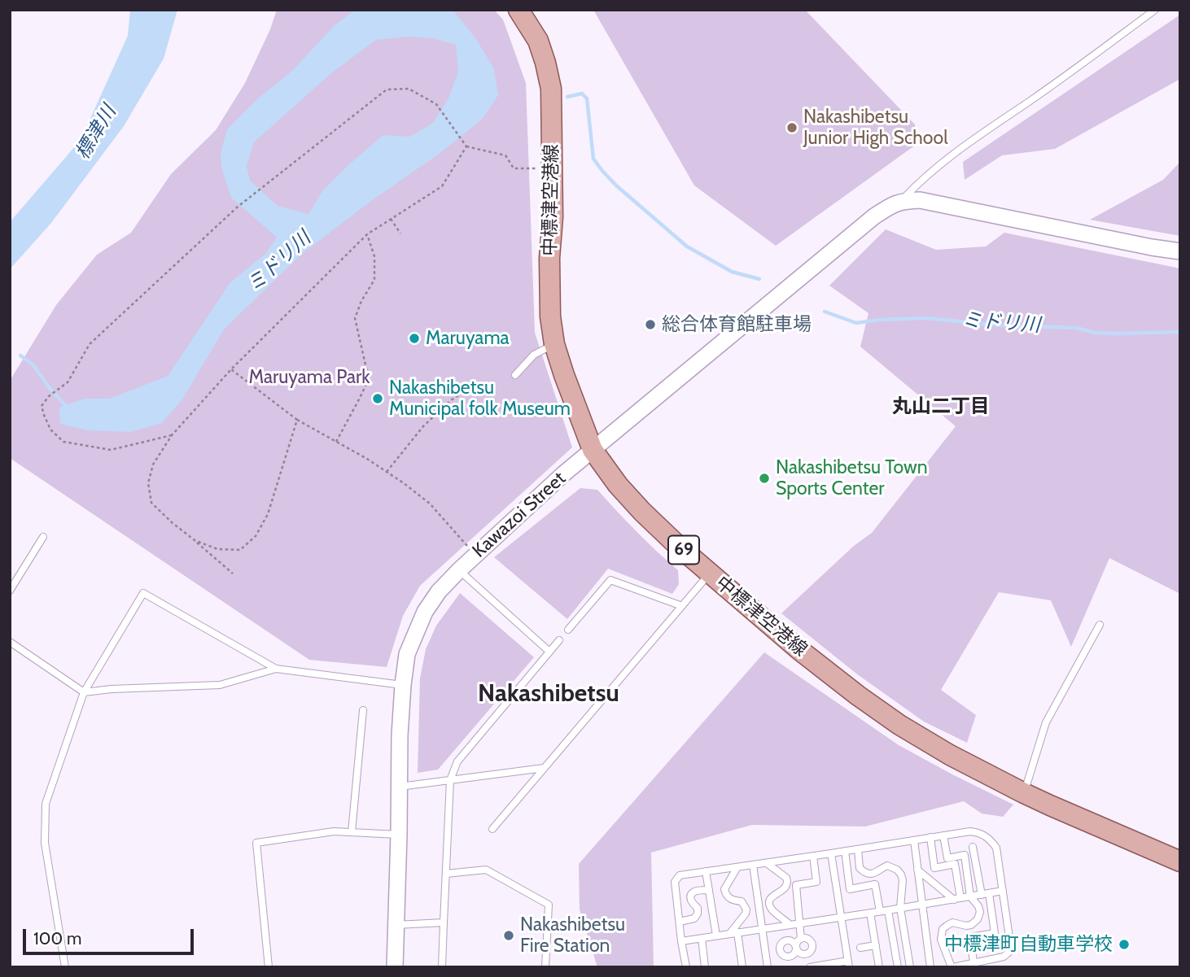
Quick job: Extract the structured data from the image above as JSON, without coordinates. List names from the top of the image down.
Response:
{
  "streets": {
    "main road": ["中標津空港線", "69"],
    "street": ["Kawazoi Street"]
  },
  "crossings": [
    ["中標津空港線", "Kawazoi Street"]
  ],
  "districts": ["丸山二丁目", "Nakashibetsu"],
  "water": ["標津川", "ミドリ川"],
  "parks": ["Maruyama Park"],
  "places": [
    "Nakashibetsu Junior High School",
    "総合体育館駐車場",
    "Maruyama",
    "Nakashibetsu Municipal folk Museum",
    "Nakashibetsu Town Sports Center",
    "Nakashibetsu Fire Station",
    "中標津町自動車学校"
  ],
  "scale_bar": "100 m"
}
